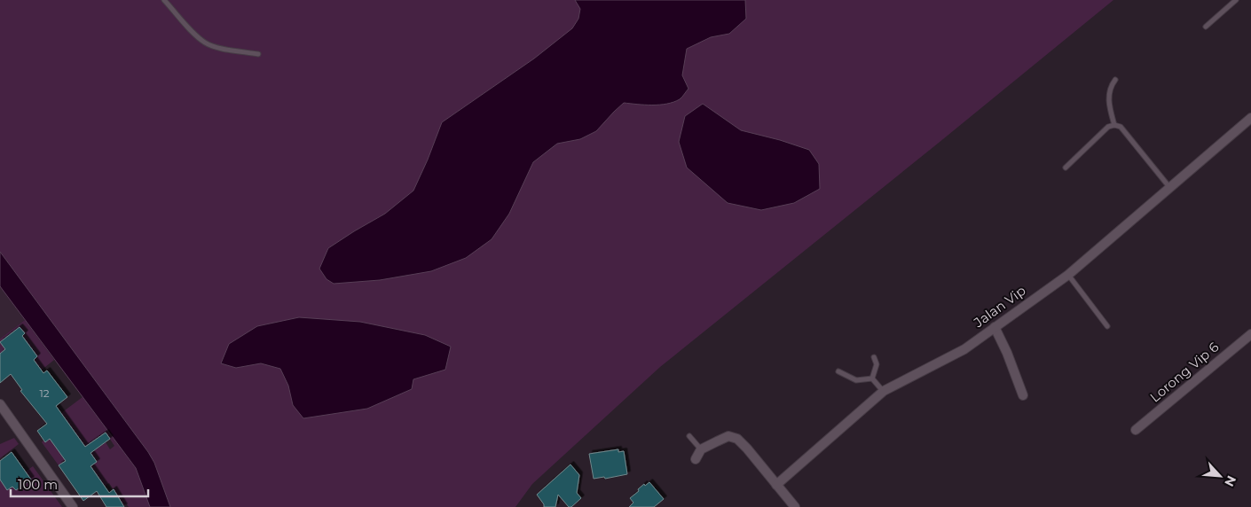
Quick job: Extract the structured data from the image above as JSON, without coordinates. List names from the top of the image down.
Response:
{
  "streets": {
    "street": ["Jalan Vip", "Lorong Vip 6"]
  },
  "house_numbers": ["12"],
  "scale_bar": "100 m",
  "north": "bottom right"
}
